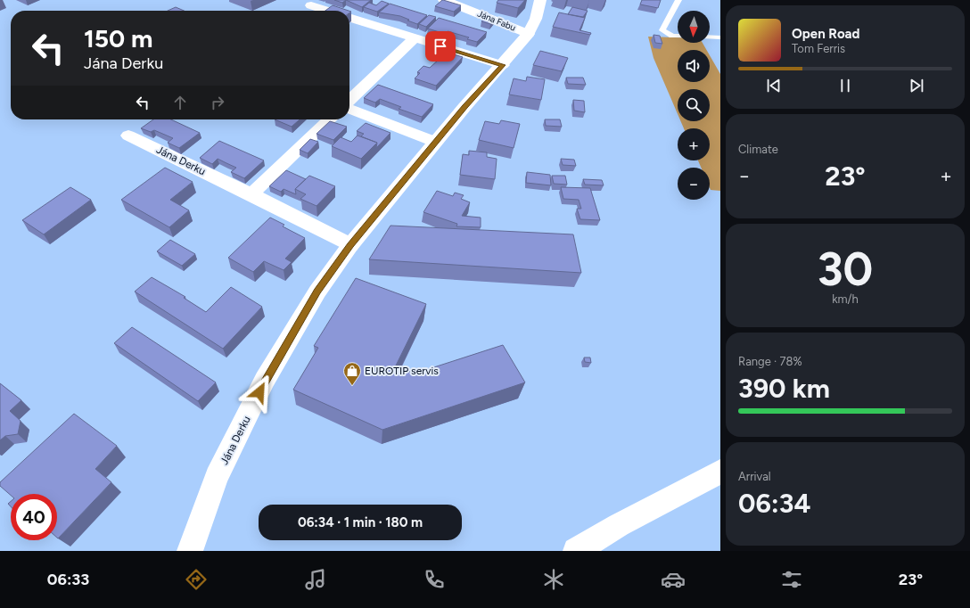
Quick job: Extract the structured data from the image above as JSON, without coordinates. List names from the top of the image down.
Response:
{
  "streets": {
    "street": ["Jána Fabu", "Jána Derku"]
  },
  "crossings": [
    ["Jána Fabu", "Jána Derku"]
  ],
  "places": {
    "shop": ["EUROTIP servis"]
  },
  "north": "bottom",
  "page": {
    "map_buttons": ["+", "−"],
    "turn": ["150 m", "Jána Derku"],
    "song": ["Open Road", "Tom Ferris"],
    "tile": [
      "Climate",
      ["30", "km/h"],
      ["Range · 78%", "390 km"],
      ["Arrival", "06:34"]
    ],
    "heat": ["−", "23°", "+"],
    "limit": "40",
    "trip": "06:34 · 1 min · 180 m",
    "tabs": ["06:33", "23°"]
  }
}
